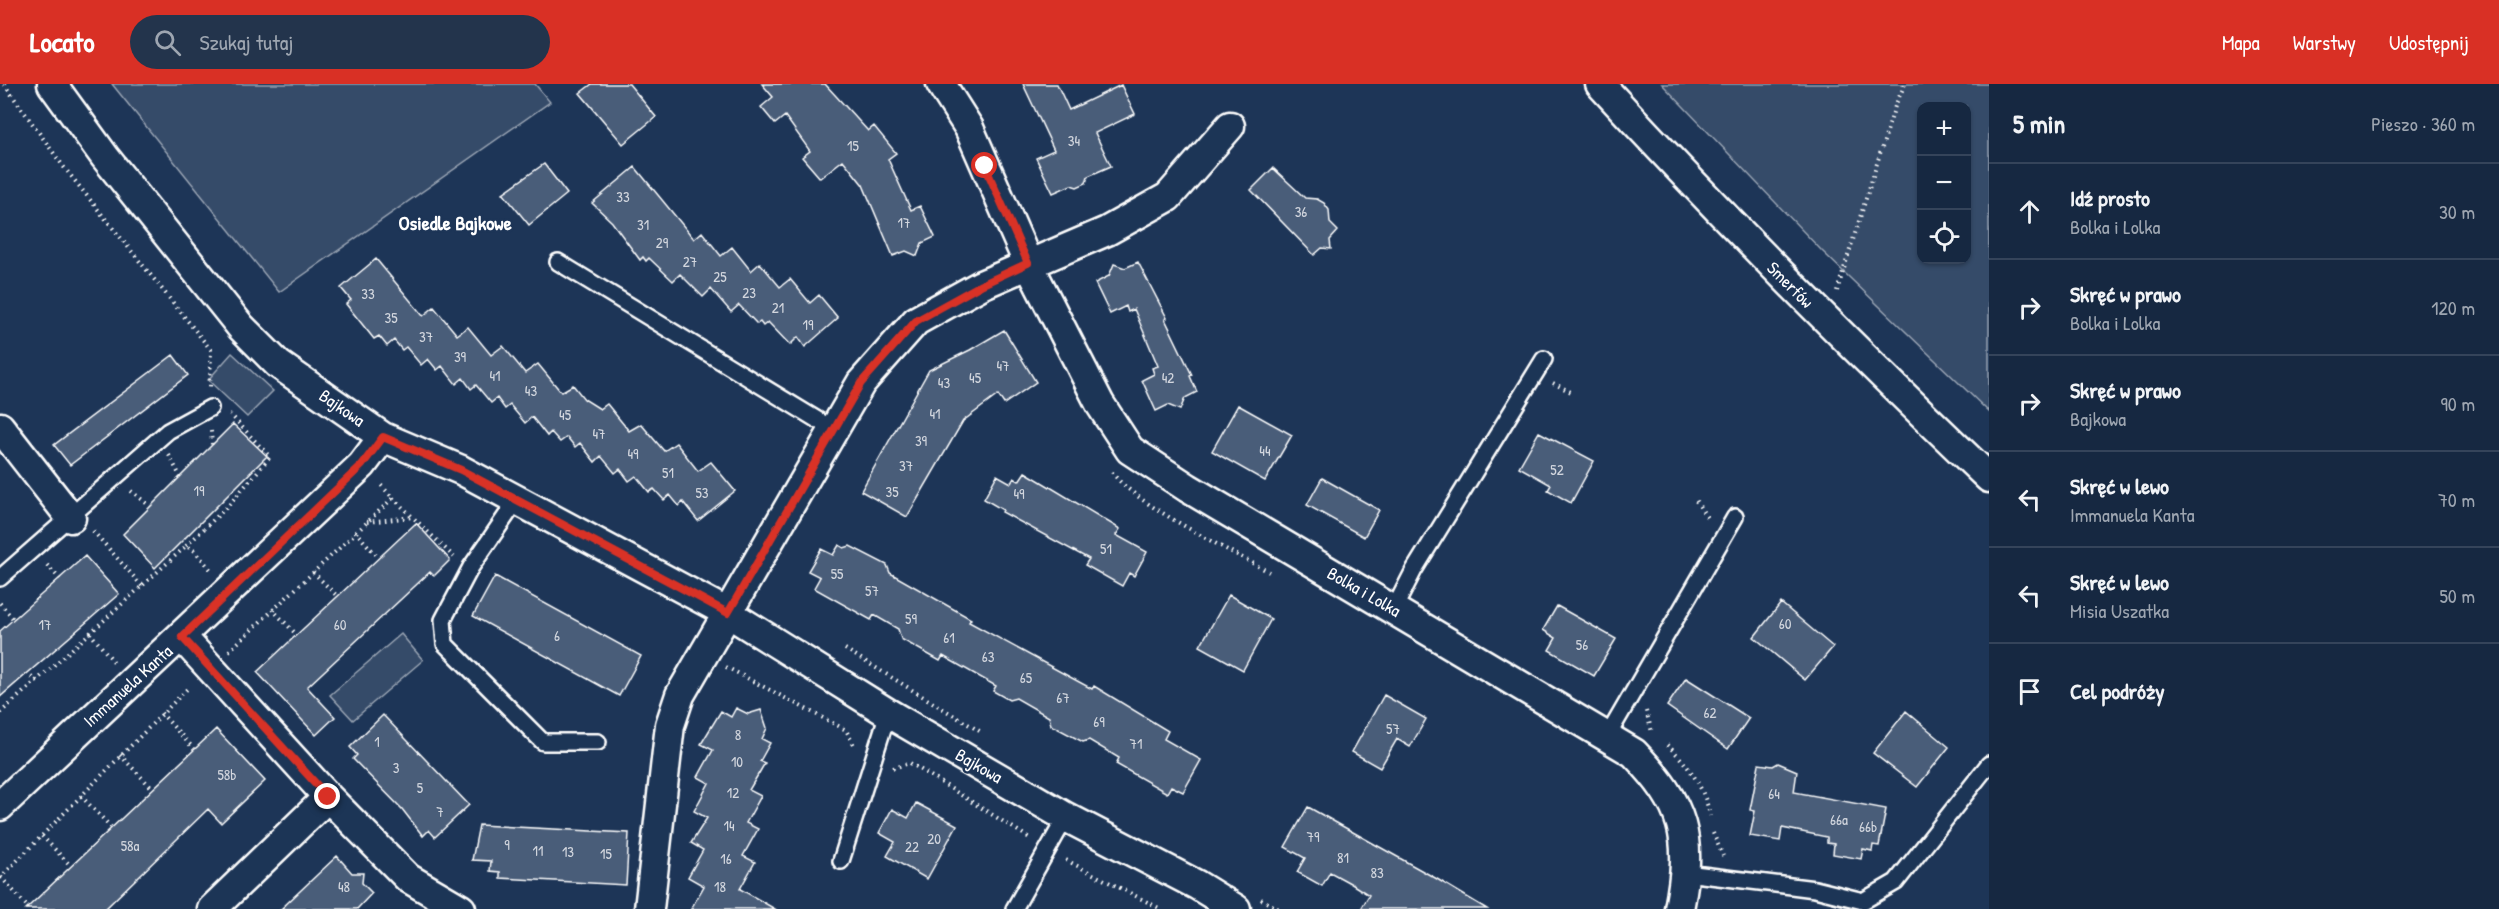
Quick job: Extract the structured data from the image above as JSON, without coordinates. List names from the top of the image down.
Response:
{
  "streets": {
    "street": [
      "Smerfów",
      "Bajkowa",
      "Bolka i Lolka",
      "Immanuela Kanta"
    ]
  },
  "crossings": [
    ["Bajkowa", "Immanuela Kanta"]
  ],
  "districts": ["Osiedle Bajkowe"],
  "house_numbers": [
    "34",
    "15",
    "33",
    "36",
    "17",
    "31",
    "29",
    "27",
    "25",
    "23",
    "33",
    "21",
    "35",
    "19",
    "37",
    "39",
    "47",
    "41",
    "45",
    "42",
    "43",
    "43",
    "41",
    "45",
    "47",
    "39",
    "44",
    "49",
    "37",
    "52",
    "51",
    "19",
    "35",
    "53",
    "49",
    "51",
    "55",
    "57",
    "59",
    "60",
    "17",
    "60",
    "6",
    "61",
    "56",
    "63",
    "65",
    "67",
    "62",
    "69",
    "57",
    "8",
    "1",
    "71",
    "10",
    "3",
    "58b",
    "5",
    "12",
    "64",
    "7",
    "66a",
    "14",
    "66b",
    "79",
    "20",
    "9",
    "58a",
    "22",
    "11",
    "13",
    "15",
    "81",
    "16",
    "83",
    "48",
    "18"
  ],
  "page": {
    "header": "Locato",
    "search": "Szukaj tutaj",
    "nav": ["Mapa", "Warstwy", "Udostępnij"],
    "heading": ["5 min", "Pieszo · 360 m"],
    "map_buttons": ["+", "−"],
    "list": [
      ["Idź prosto", "Bolka i Lolka", "30 m"],
      ["Skręć w prawo", "Bolka i Lolka", "120 m"],
      ["Skręć w prawo", "Bajkowa", "90 m"],
      ["Skręć w lewo", "Immanuela Kanta", "70 m"],
      ["Skręć w lewo", "Misia Uszatka", "50 m"],
      "Cel podróży"
    ]
  }
}
